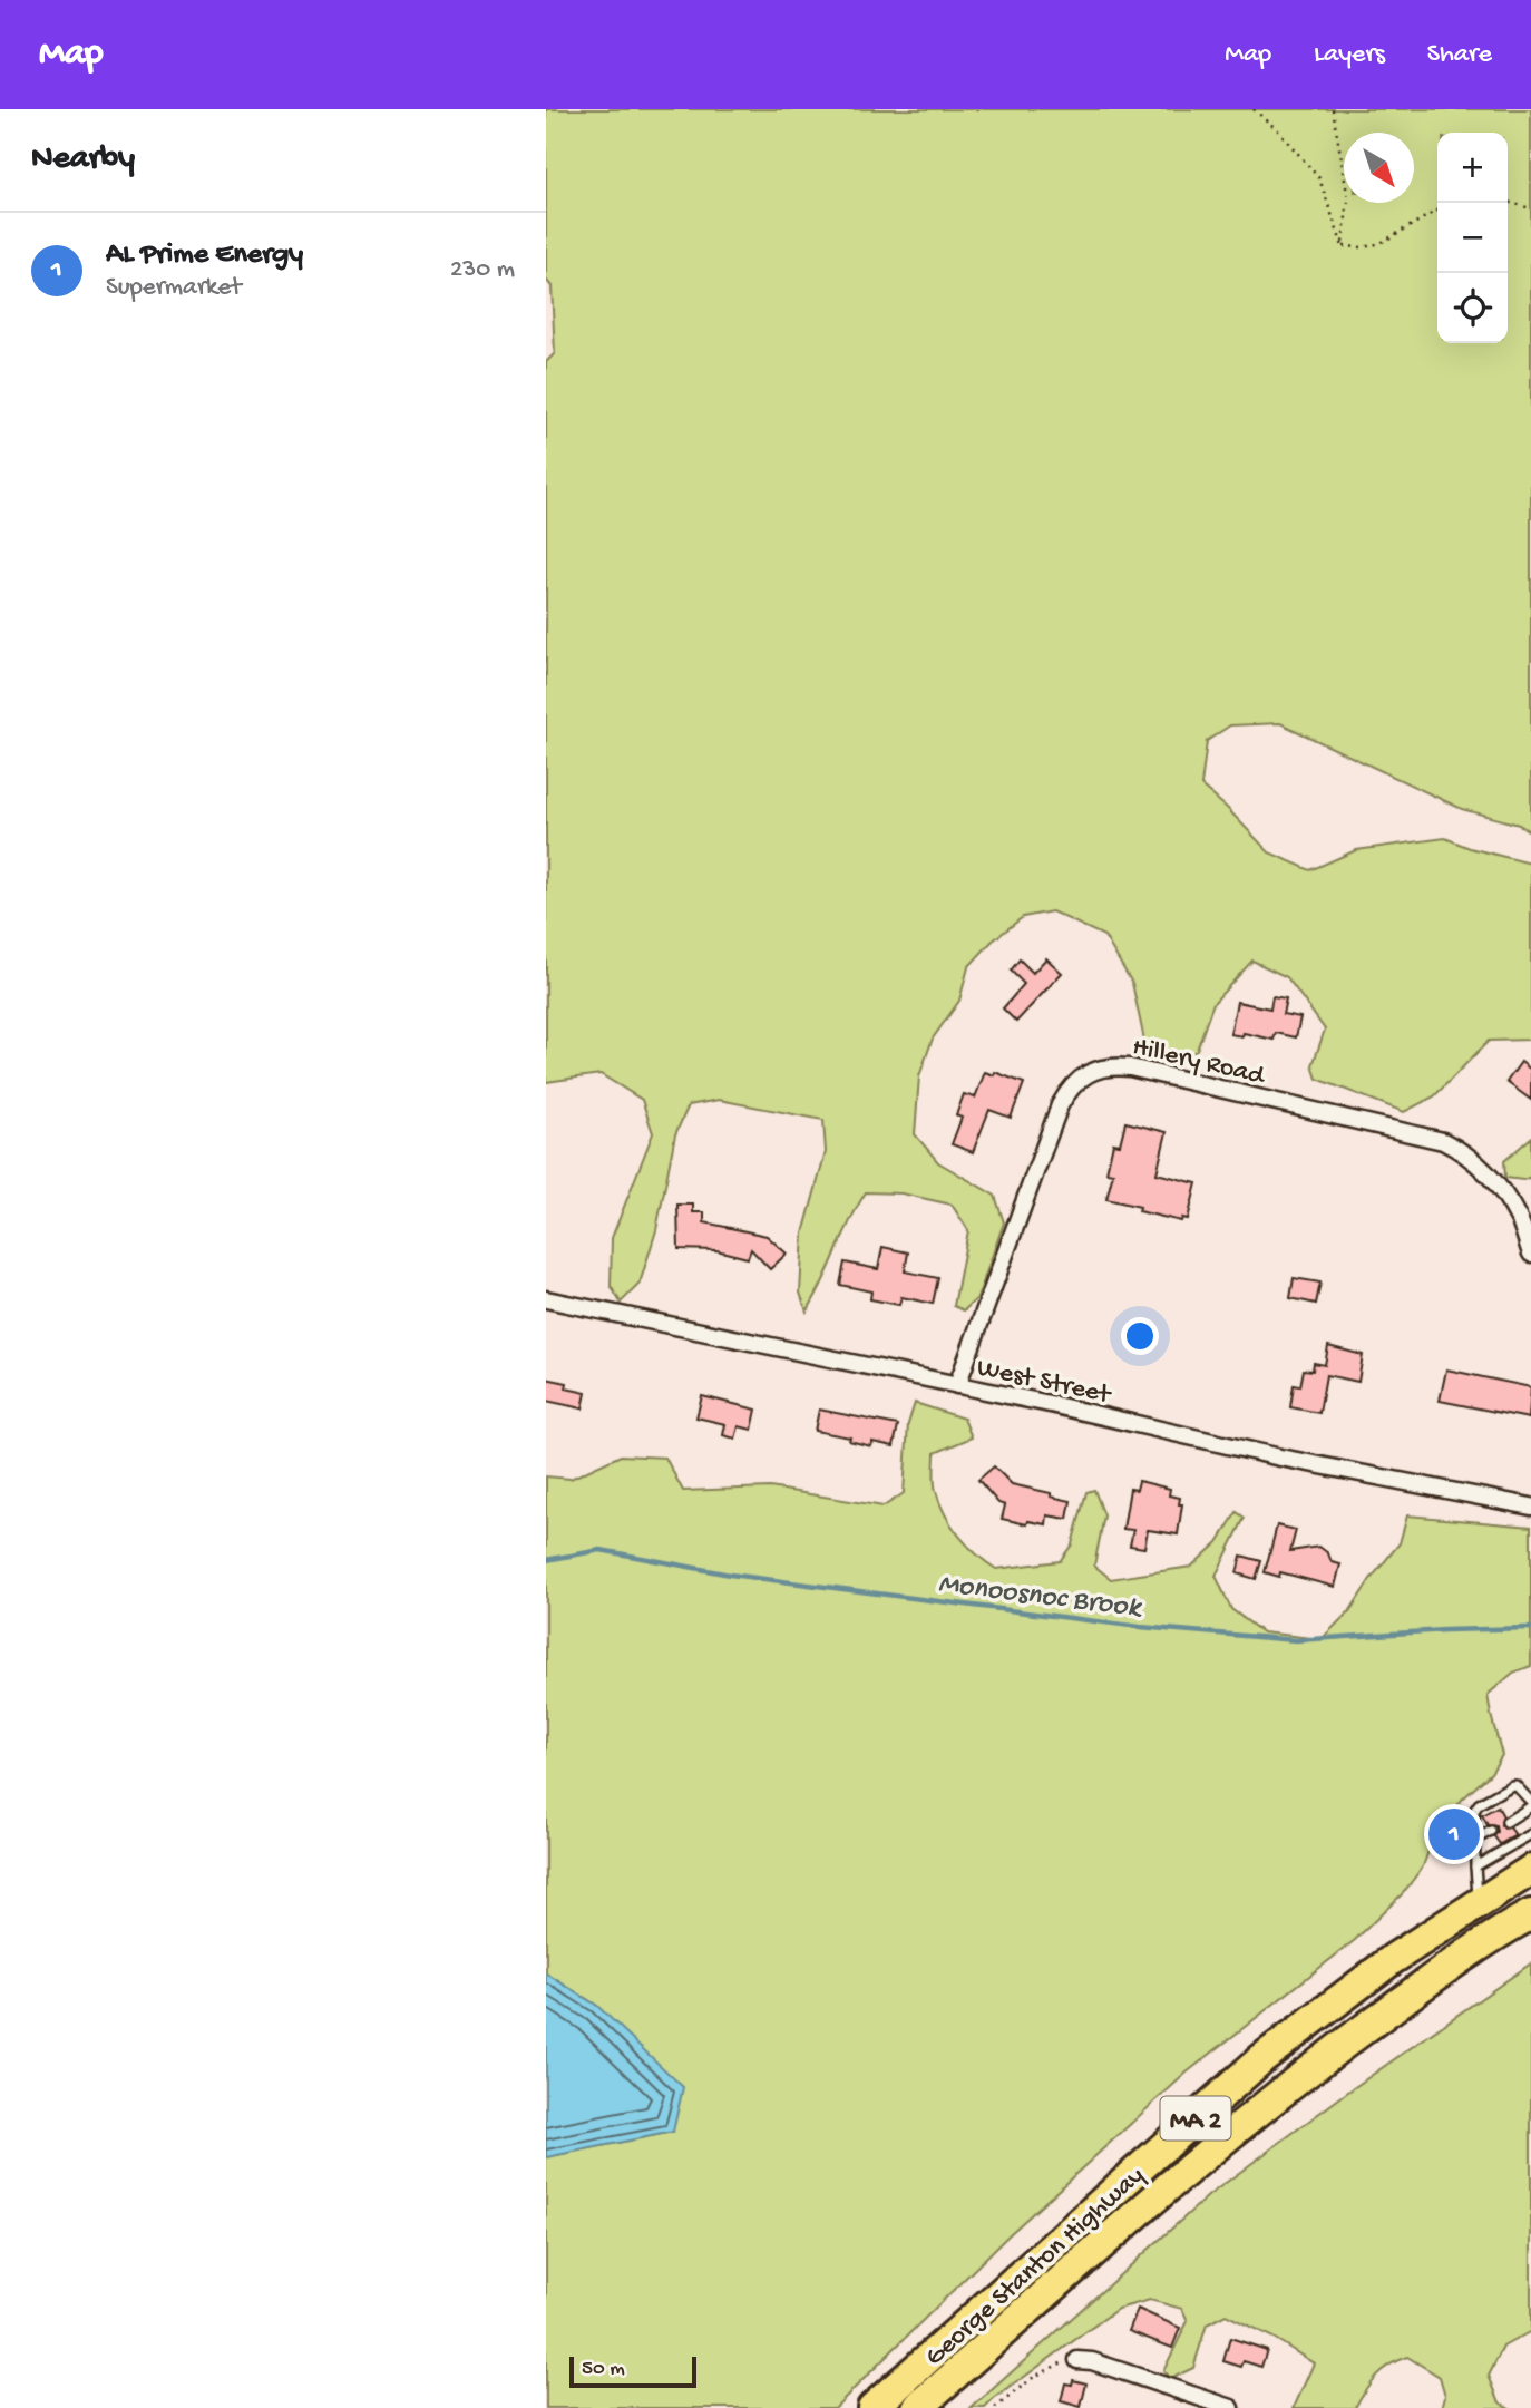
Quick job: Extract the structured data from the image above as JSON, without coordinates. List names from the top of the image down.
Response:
{
  "streets": {
    "highway": ["MA 2", "George Stanton Highway"],
    "street": ["Hillery Road", "West Street"]
  },
  "crossings": [
    ["Hillery Road", "West Street"]
  ],
  "water": ["Monoosnoc Brook"],
  "scale_bar": "50 m",
  "north": "bottom right",
  "page": {
    "header": "Map",
    "nav": ["Map", "Layers", "Share"],
    "heading": "Nearby",
    "map_buttons": ["+", "−"],
    "list": [
      {
        "mark": "1",
        "name": "AL Prime Energy",
        "note": "Supermarket",
        "value": "230 m"
      }
    ],
    "pins": "1",
    "scale": "50 m"
  }
}
